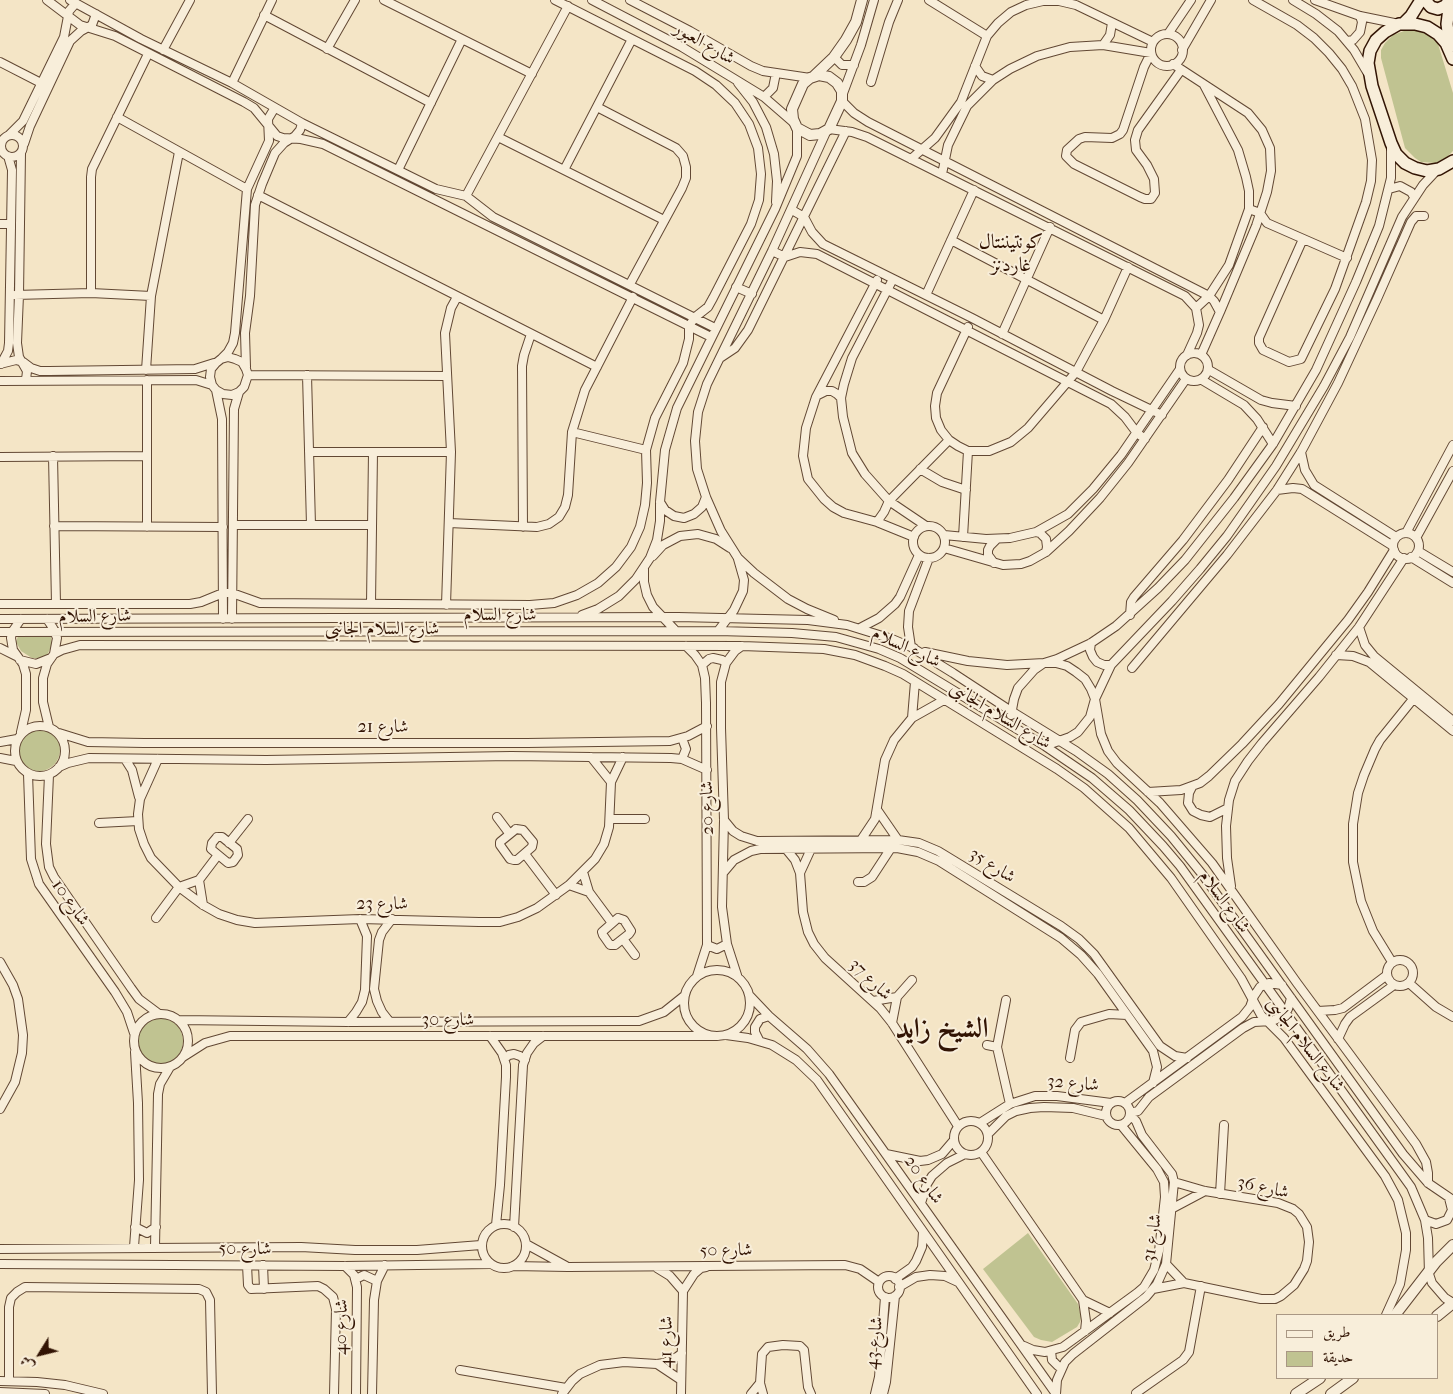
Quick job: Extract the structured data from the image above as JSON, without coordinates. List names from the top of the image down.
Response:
{
  "streets": {
    "street": [
      "شارع العبور",
      "شارع السلام",
      "شارع السلام الجانبى",
      "شارع 21",
      "شارع 20",
      "شارع 35",
      "شارع 10",
      "شارع 23",
      "شارع 37",
      "شارع 30",
      "شارع 32",
      "شارع 36",
      "شارع 31",
      "شارع 50",
      "شارع 40",
      "شارع 41",
      "شارع 43"
    ]
  },
  "crossings": [
    ["شارع السلام", "شارع السلام الجانبى"],
    ["شارع 21", "شارع 20"],
    ["شارع 21", "شارع 10"],
    ["شارع 21", "شارع 23"],
    ["شارع 20", "شارع 35"],
    ["شارع 20", "شارع 30"],
    ["شارع 35", "شارع 37"],
    ["شارع 10", "شارع 30"],
    ["شارع 37", "شارع 32"],
    ["شارع 32", "شارع 31"],
    ["شارع 36", "شارع 31"],
    ["شارع 50", "شارع 40"],
    ["شارع 50", "شارع 41"],
    ["شارع 50", "شارع 43"]
  ],
  "districts": ["كونتيننتال غاردنز", "الشيخ زايد"],
  "legend": ["طريق", "حديقة"],
  "north": "bottom left"
}
